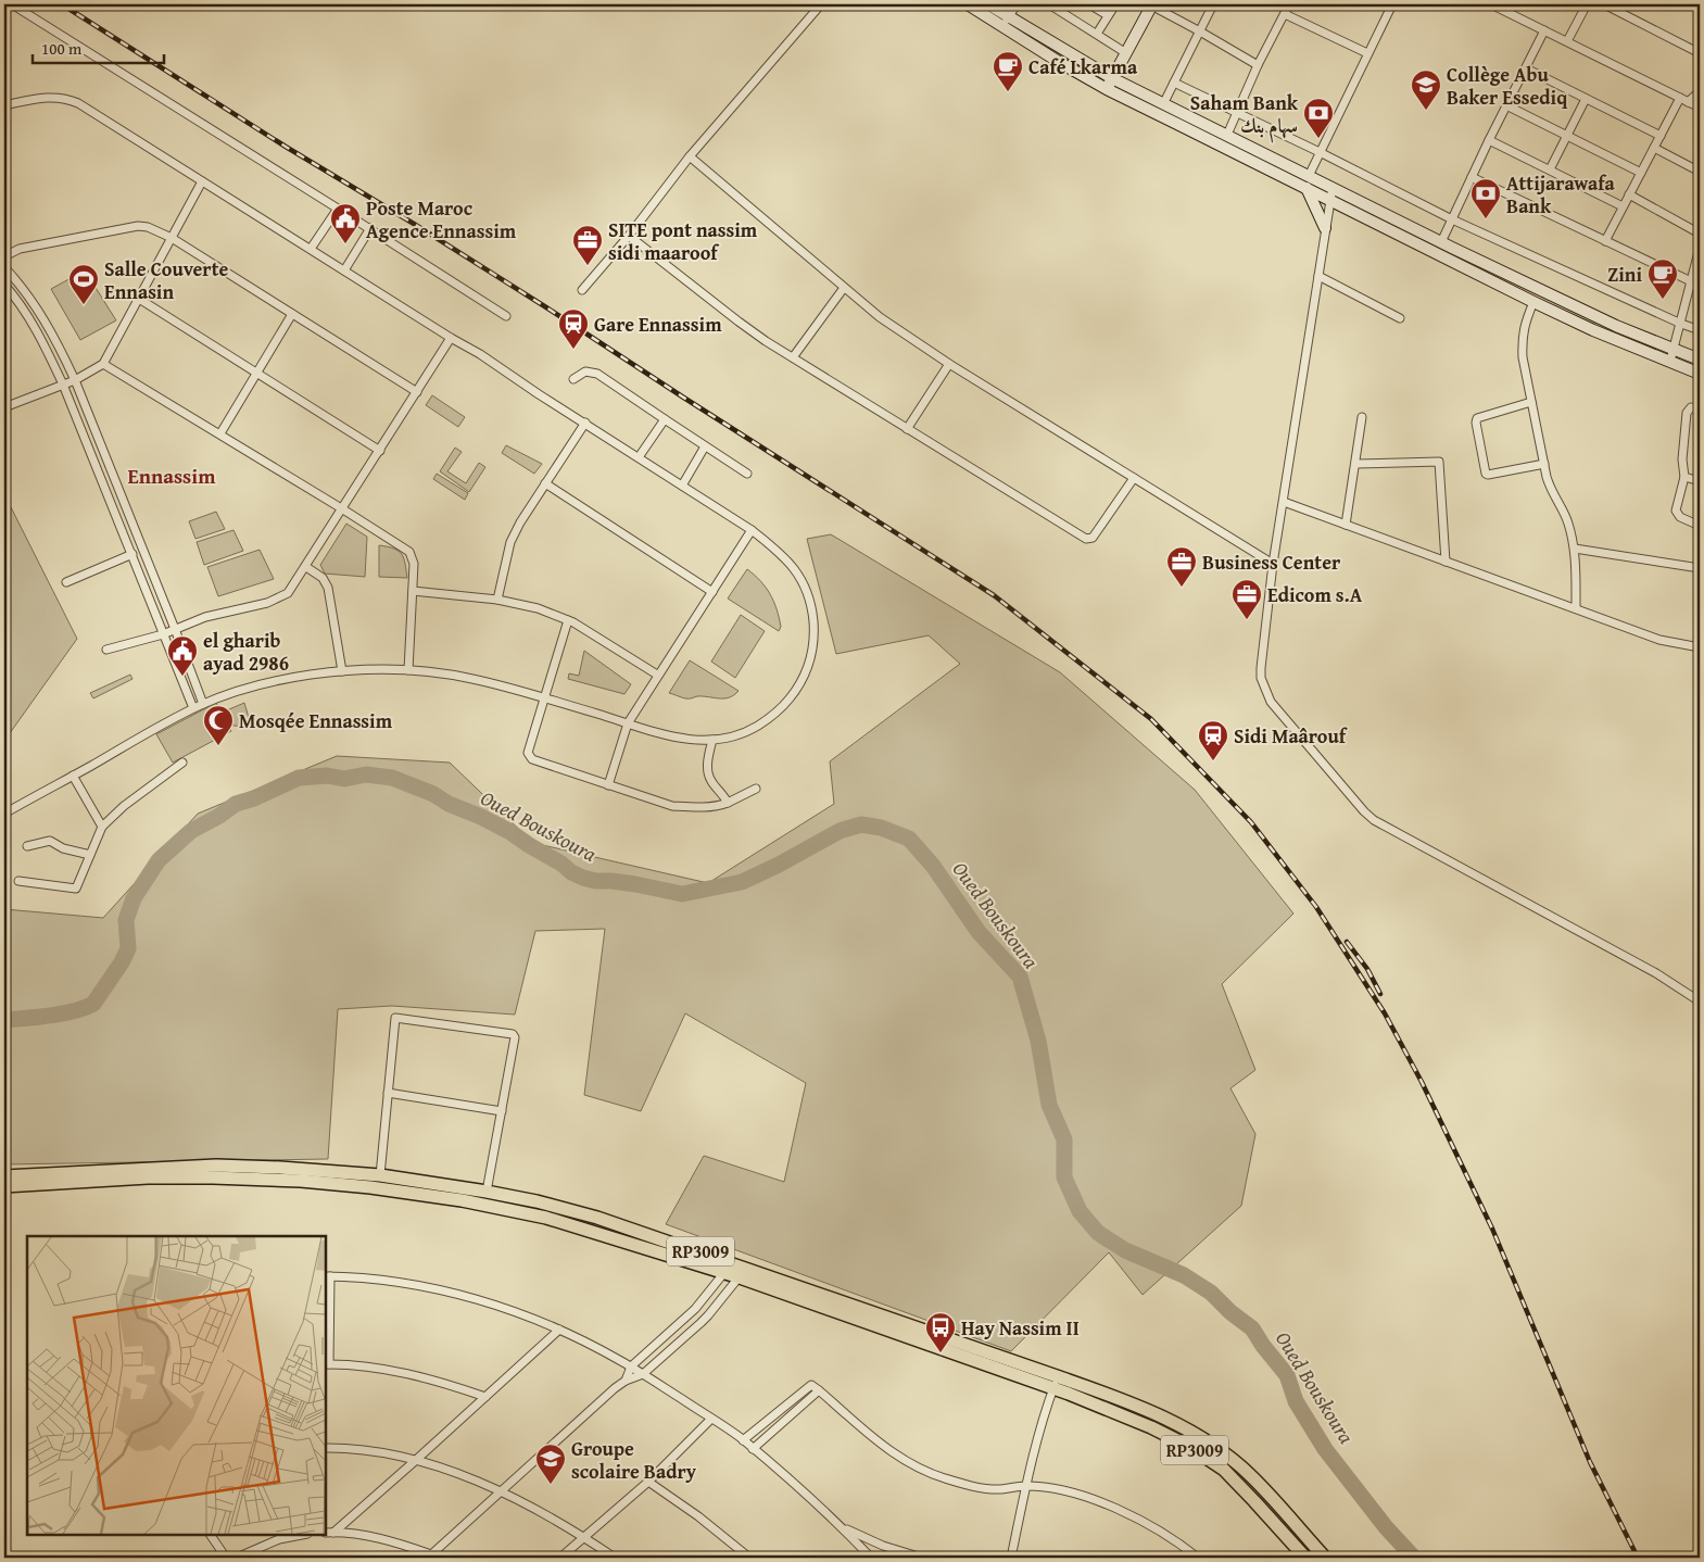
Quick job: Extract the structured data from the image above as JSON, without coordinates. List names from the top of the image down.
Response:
{
  "streets": {
    "main road": ["RP3009"]
  },
  "districts": ["Ennassim"],
  "water": ["Oued Bouskoura"],
  "places": {
    "cafe": ["Café Lkarma", "Zini"],
    "school or university": ["Collège Abu Baker Essediq", "Groupe scolaire Badry"],
    "bank": ["Saham Bank سهام بنك", "Attijarawafa Bank"],
    "public building": ["Poste Maroc Agence Ennassim", "el gharib ayad 2986"],
    "office": ["SITE pont nassim sidi maaroof", "Business Center", "Edicom s.A"],
    "sports": ["Salle Couverte Ennasin"],
    "station": ["Gare Ennassim", "Sidi Maârouf"],
    "mosque": ["Mosqée Ennassim"],
    "bus stop": ["Hay Nassim II"]
  },
  "scale_bar": "100 m"
}
